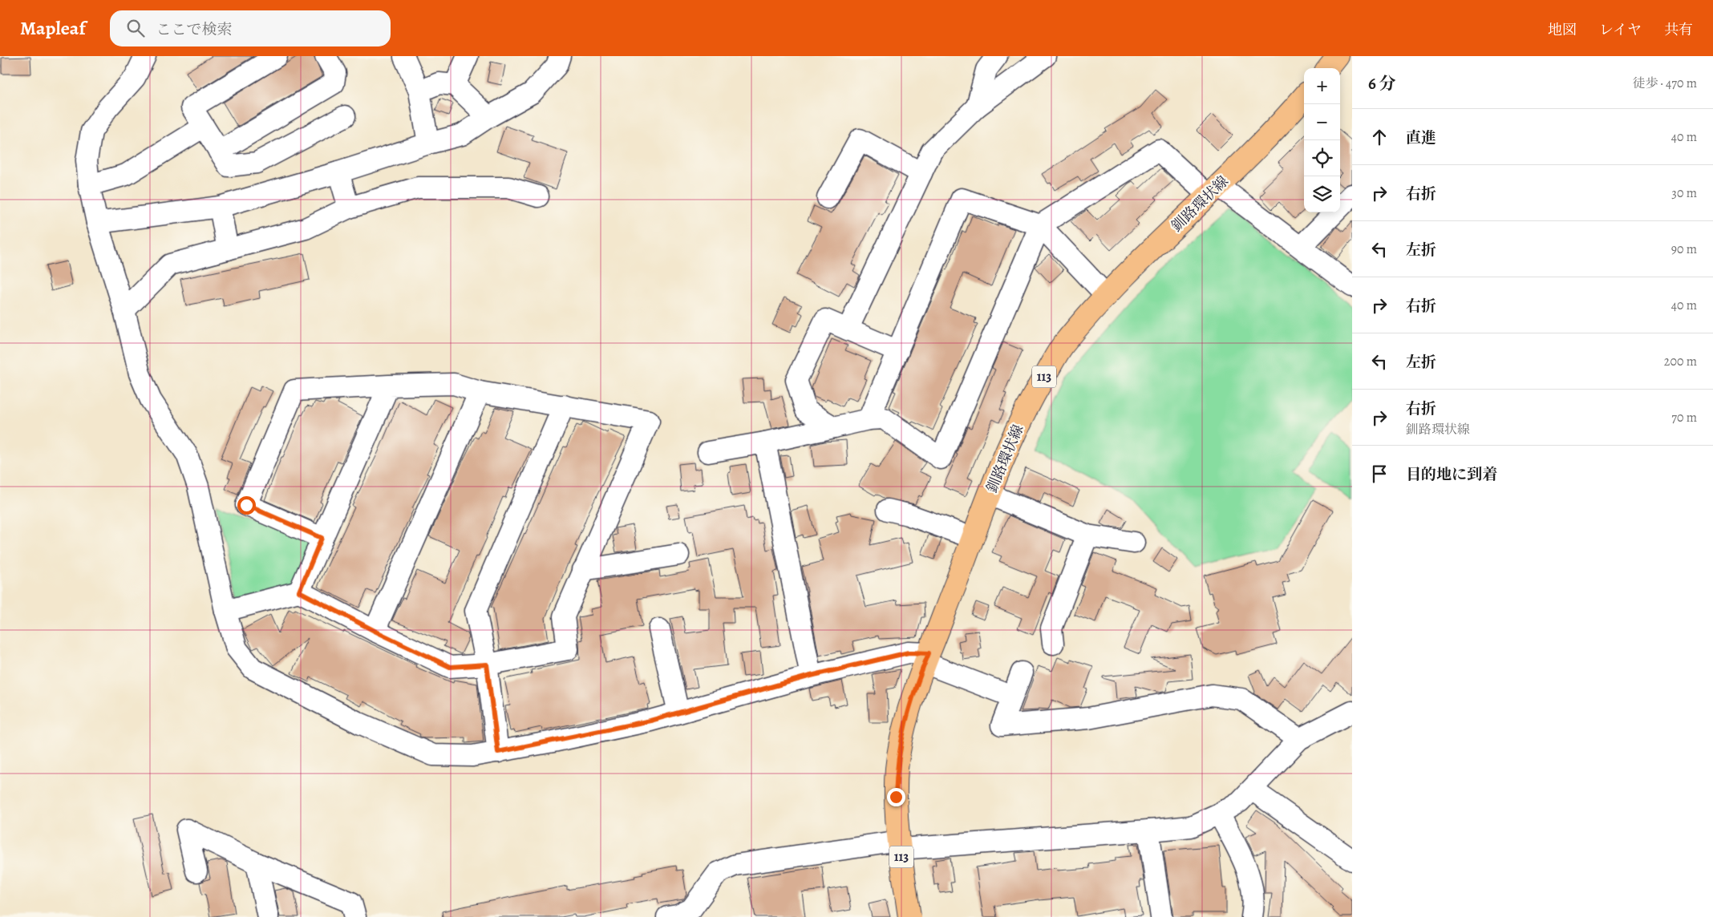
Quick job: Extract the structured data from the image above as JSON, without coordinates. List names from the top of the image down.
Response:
{
  "streets": {
    "main road": ["釧路環状線", "113"]
  },
  "page": {
    "header": "Mapleaf",
    "search": "ここで検索",
    "nav": ["地図", "レイヤ", "共有"],
    "heading": ["6 分", "徒歩 · 470 m"],
    "map_buttons": ["+", "−"],
    "list": [
      ["直進", "40 m"],
      ["右折", "30 m"],
      ["左折", "90 m"],
      ["右折", "40 m"],
      ["左折", "200 m"],
      ["右折", "釧路環状線", "70 m"],
      "目的地に到着"
    ]
  }
}
